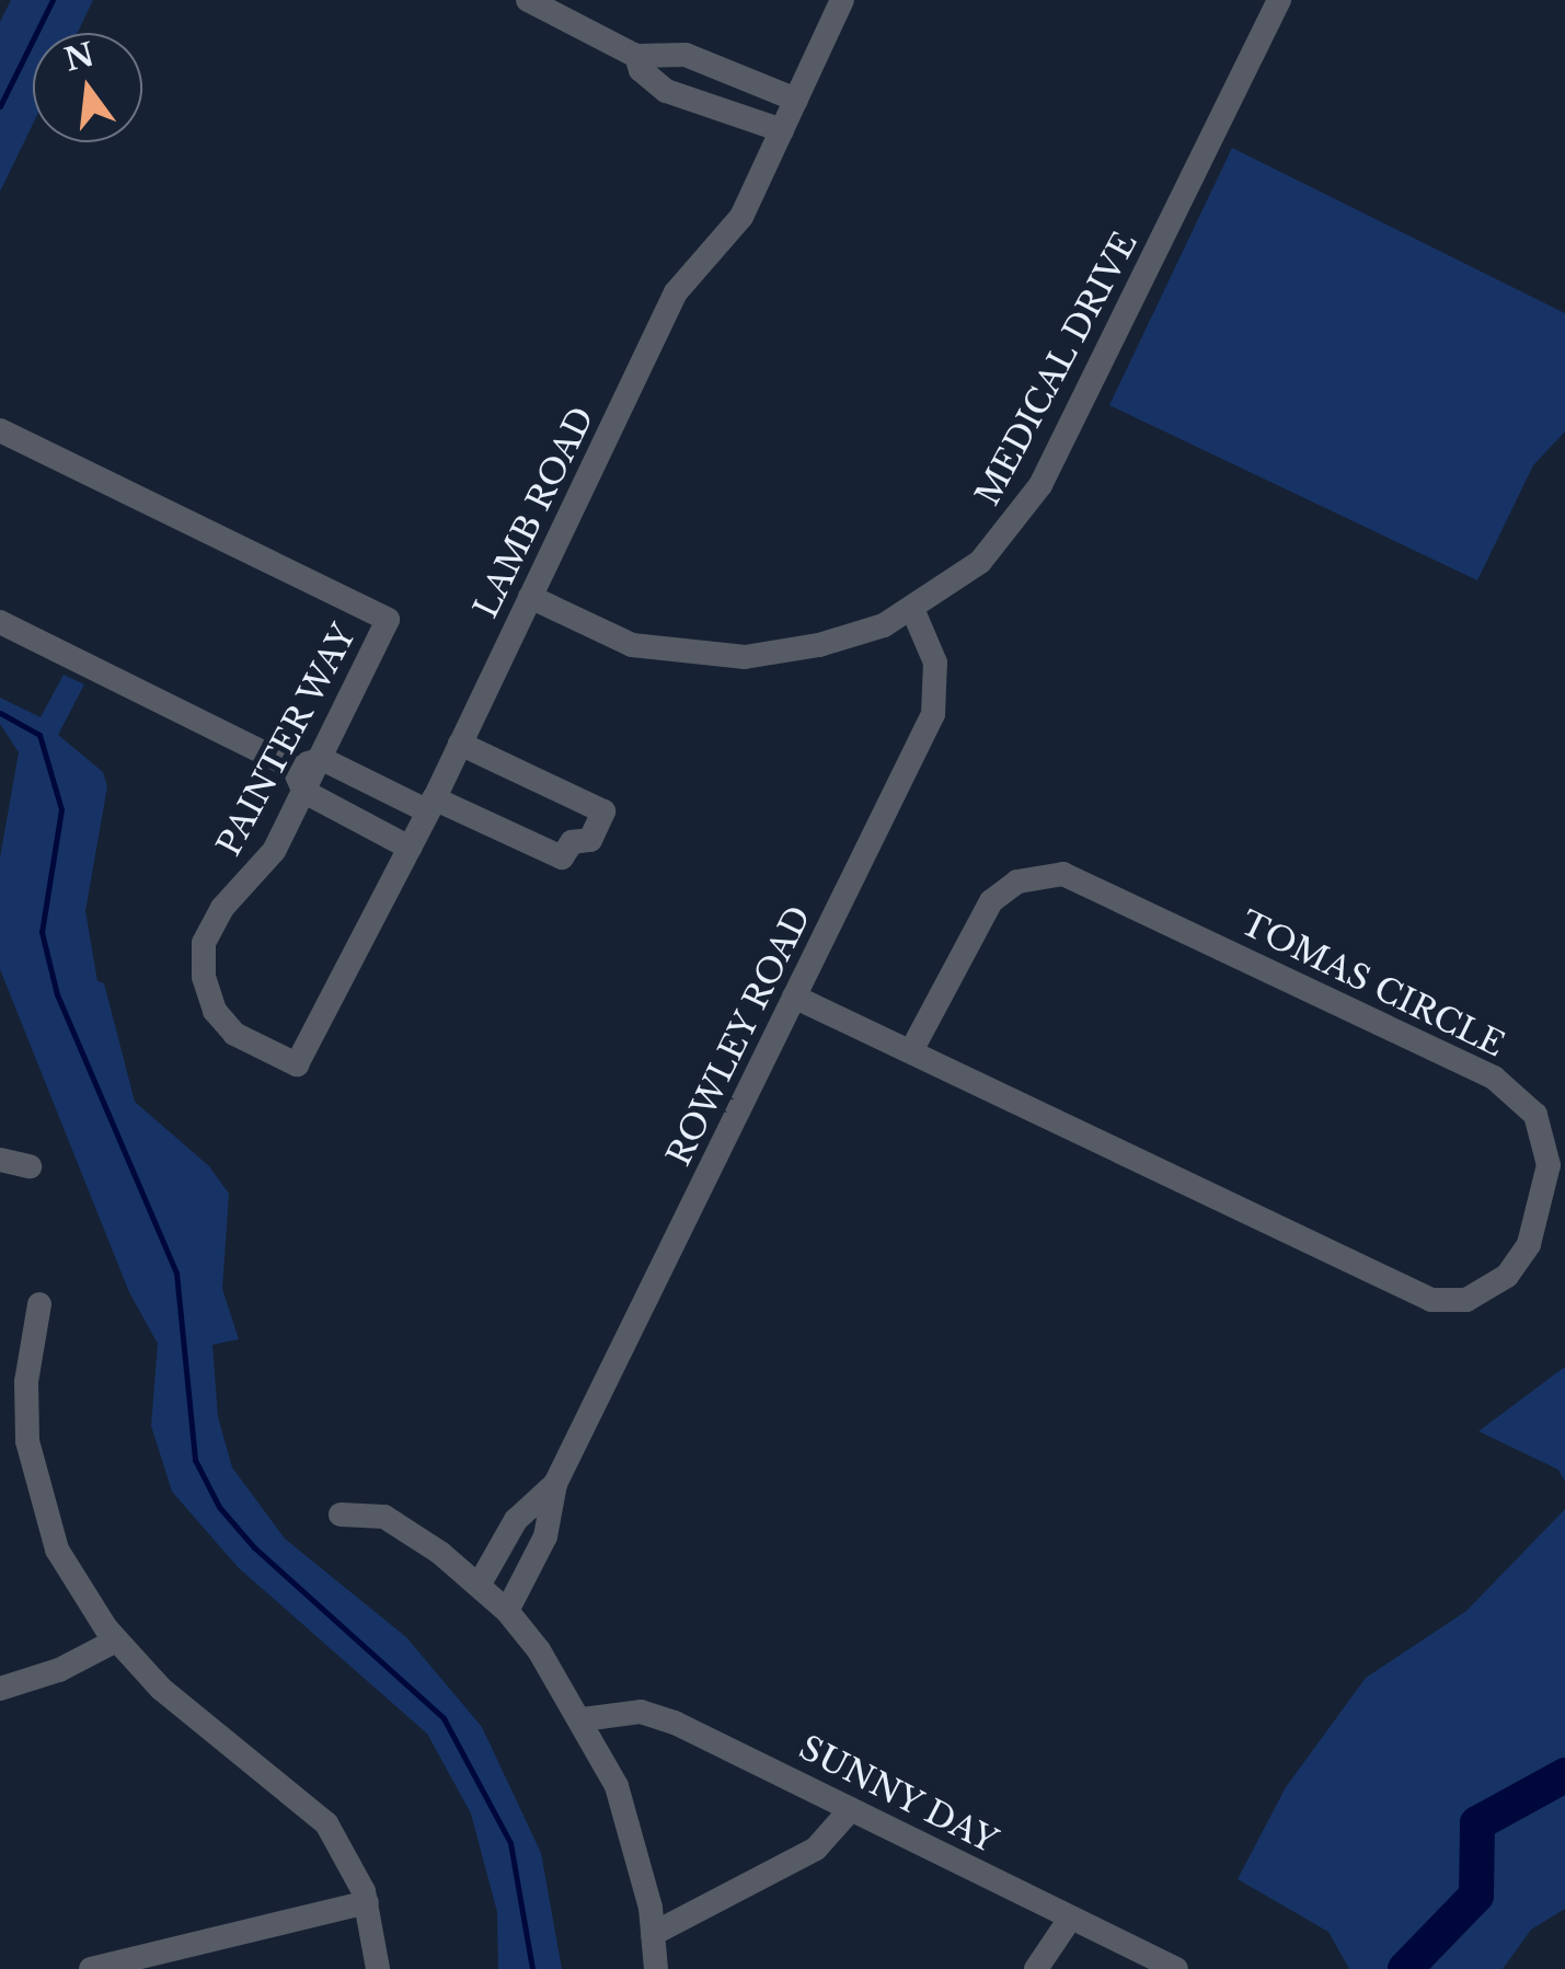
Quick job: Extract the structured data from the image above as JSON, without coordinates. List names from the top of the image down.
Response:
{
  "streets": {
    "street": [
      "MEDICAL DRIVE",
      "LAMB ROAD",
      "PAINTER WAY",
      "TOMAS CIRCLE",
      "ROWLEY ROAD",
      "SUNNY DAY"
    ]
  },
  "crossings": [
    ["MEDICAL DRIVE", "LAMB ROAD"],
    ["MEDICAL DRIVE", "ROWLEY ROAD"],
    ["LAMB ROAD", "PAINTER WAY"],
    ["TOMAS CIRCLE", "ROWLEY ROAD"]
  ],
  "north": "top"
}
